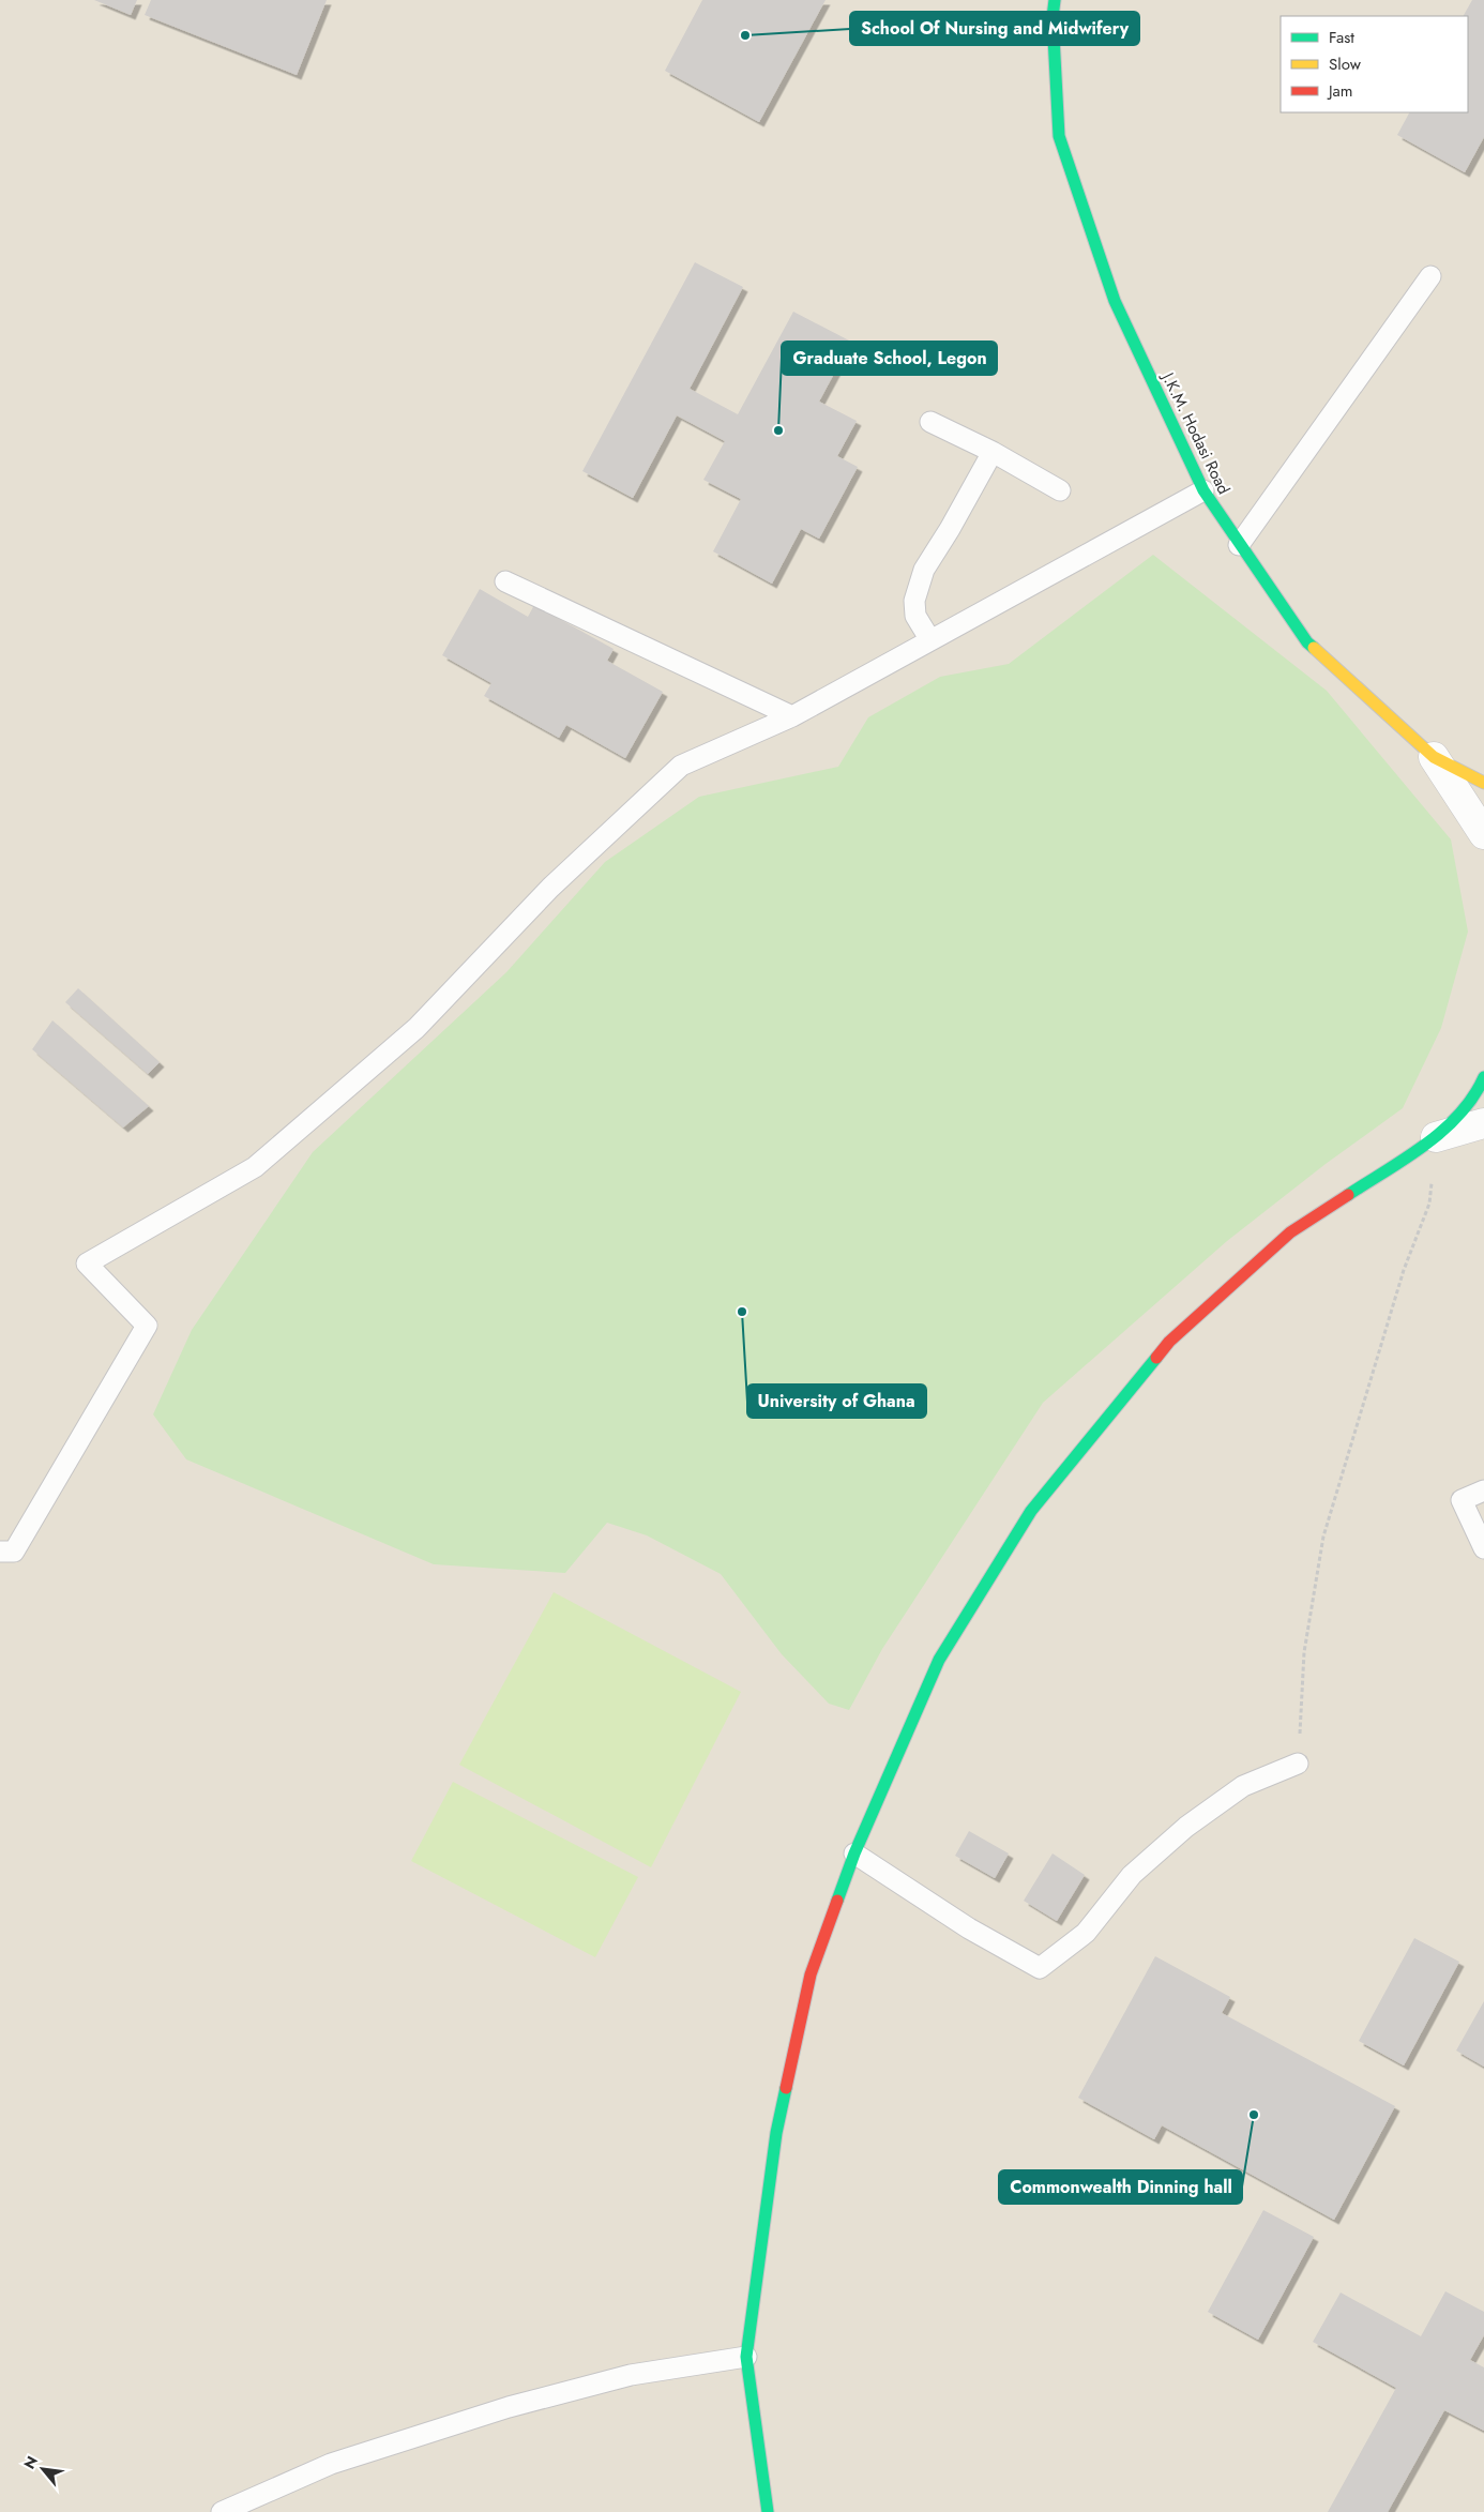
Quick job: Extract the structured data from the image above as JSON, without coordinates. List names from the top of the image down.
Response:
{
  "streets": {
    "street": ["J.K.M. Hodasi Road"]
  },
  "places": [
    "School Of Nursing and Midwifery",
    "Graduate School, Legon",
    "University of Ghana",
    "Commonwealth Dinning hall"
  ],
  "legend": ["Fast", "Slow", "Jam"],
  "north": "top left"
}
